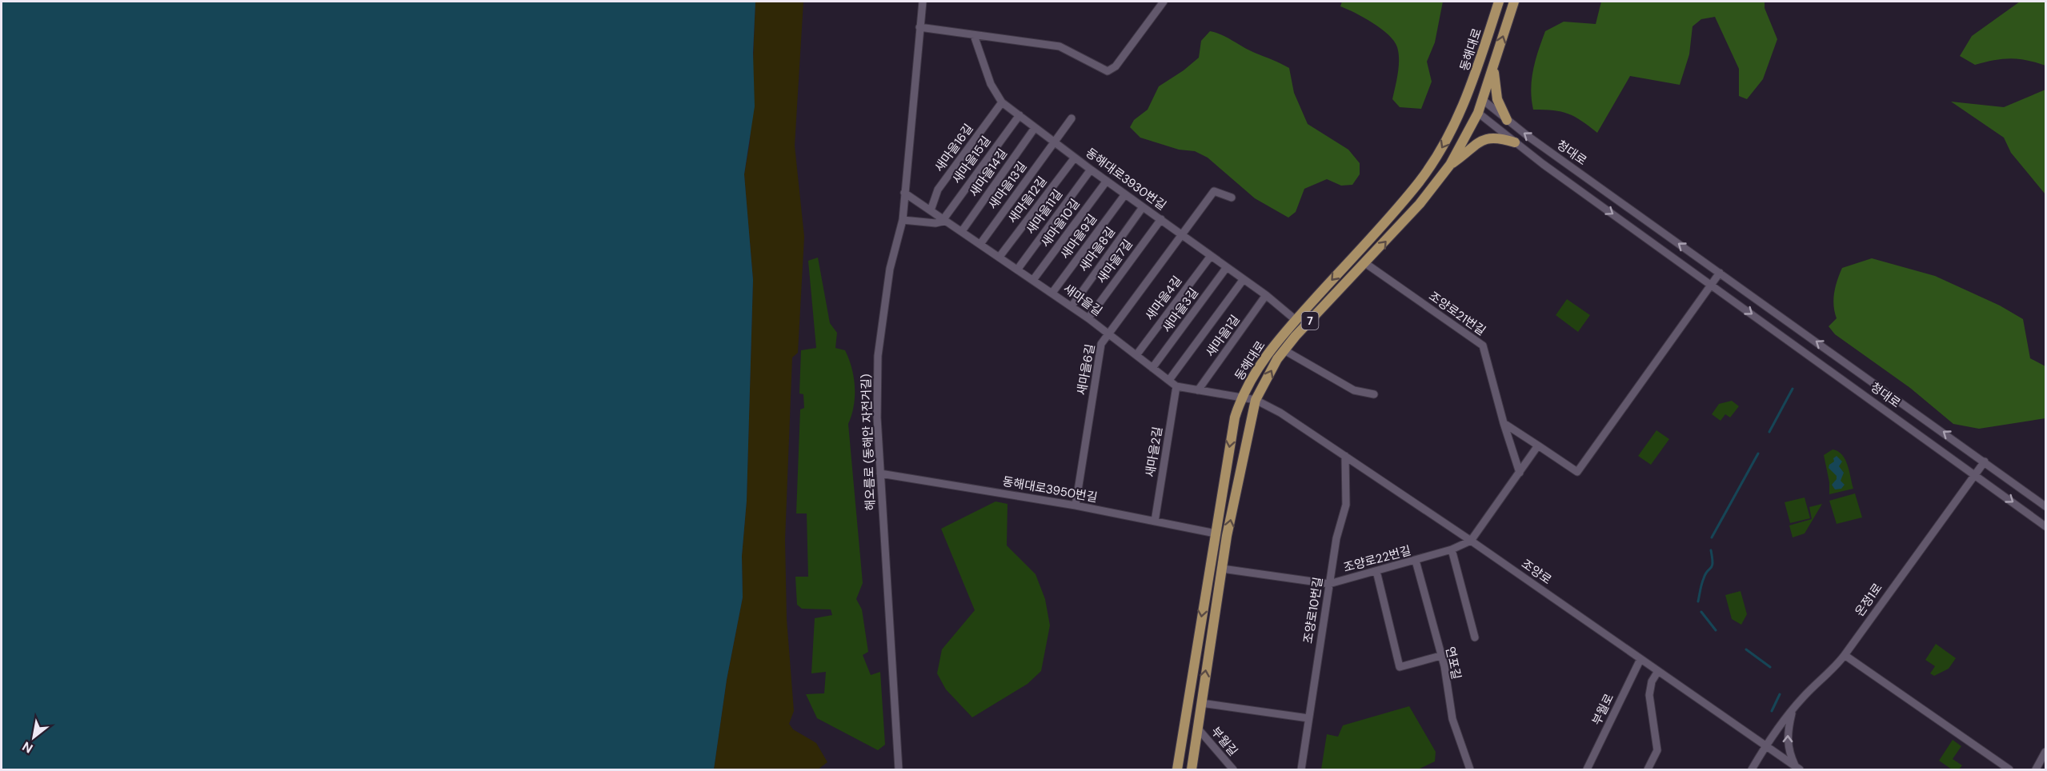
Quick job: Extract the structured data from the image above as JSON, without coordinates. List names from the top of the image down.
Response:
{
  "streets": {
    "main road": ["동해대로", "7"],
    "street": [
      "새마을16길",
      "청대로",
      "새마을15길",
      "새마을14길",
      "동해대로3930번길",
      "새마을13길",
      "새마을12길",
      "새마을11길",
      "새마을10길",
      "새마을9길",
      "새마을8길",
      "새마을7길",
      "새마을4길",
      "새마을길",
      "새마을3길",
      "조양로21번길",
      "새마을1길",
      "새마을6길",
      "해오름로 (동해안 자전거길)",
      "새마을2길",
      "동해대로3950번길",
      "조양로22번길",
      "조양로",
      "온정1로",
      "조양로10번길",
      "연포길",
      "부월로",
      "부월길"
    ]
  },
  "crossings": [
    ["동해대로", "청대로"],
    ["동해대로", "동해대로3930번길"],
    ["동해대로", "조양로21번길"],
    ["동해대로", "동해대로3950번길"],
    ["동해대로", "조양로22번길"],
    ["동해대로", "조양로"],
    ["동해대로", "부월길"],
    ["새마을16길", "동해대로3930번길"],
    ["새마을16길", "새마을길"],
    ["청대로", "온정1로"],
    ["새마을15길", "동해대로3930번길"],
    ["새마을15길", "새마을길"],
    ["새마을14길", "동해대로3930번길"],
    ["새마을14길", "새마을길"],
    ["동해대로3930번길", "새마을13길"],
    ["동해대로3930번길", "새마을12길"],
    ["동해대로3930번길", "새마을11길"],
    ["동해대로3930번길", "새마을10길"],
    ["동해대로3930번길", "새마을9길"],
    ["동해대로3930번길", "새마을8길"],
    ["동해대로3930번길", "새마을7길"],
    ["동해대로3930번길", "새마을4길"],
    ["동해대로3930번길", "새마을3길"],
    ["동해대로3930번길", "새마을1길"],
    ["동해대로3930번길", "새마을6길"],
    ["새마을13길", "새마을길"],
    ["새마을12길", "새마을길"],
    ["새마을11길", "새마을길"],
    ["새마을10길", "새마을길"],
    ["새마을9길", "새마을길"],
    ["새마을8길", "새마을길"],
    ["새마을7길", "새마을길"],
    ["새마을4길", "새마을길"],
    ["새마을길", "새마을3길"],
    ["새마을길", "새마을6길"],
    ["새마을길", "해오름로 (동해안 자전거길)"],
    ["새마을길", "새마을2길"],
    ["새마을6길", "동해대로3950번길"],
    ["해오름로 (동해안 자전거길)", "동해대로3950번길"],
    ["새마을2길", "동해대로3950번길"],
    ["조양로22번길", "조양로"],
    ["조양로22번길", "조양로10번길"],
    ["조양로22번길", "연포길"],
    ["조양로", "온정1로"],
    ["조양로", "조양로10번길"],
    ["조양로", "부월로"]
  ],
  "north": "bottom left"
}
